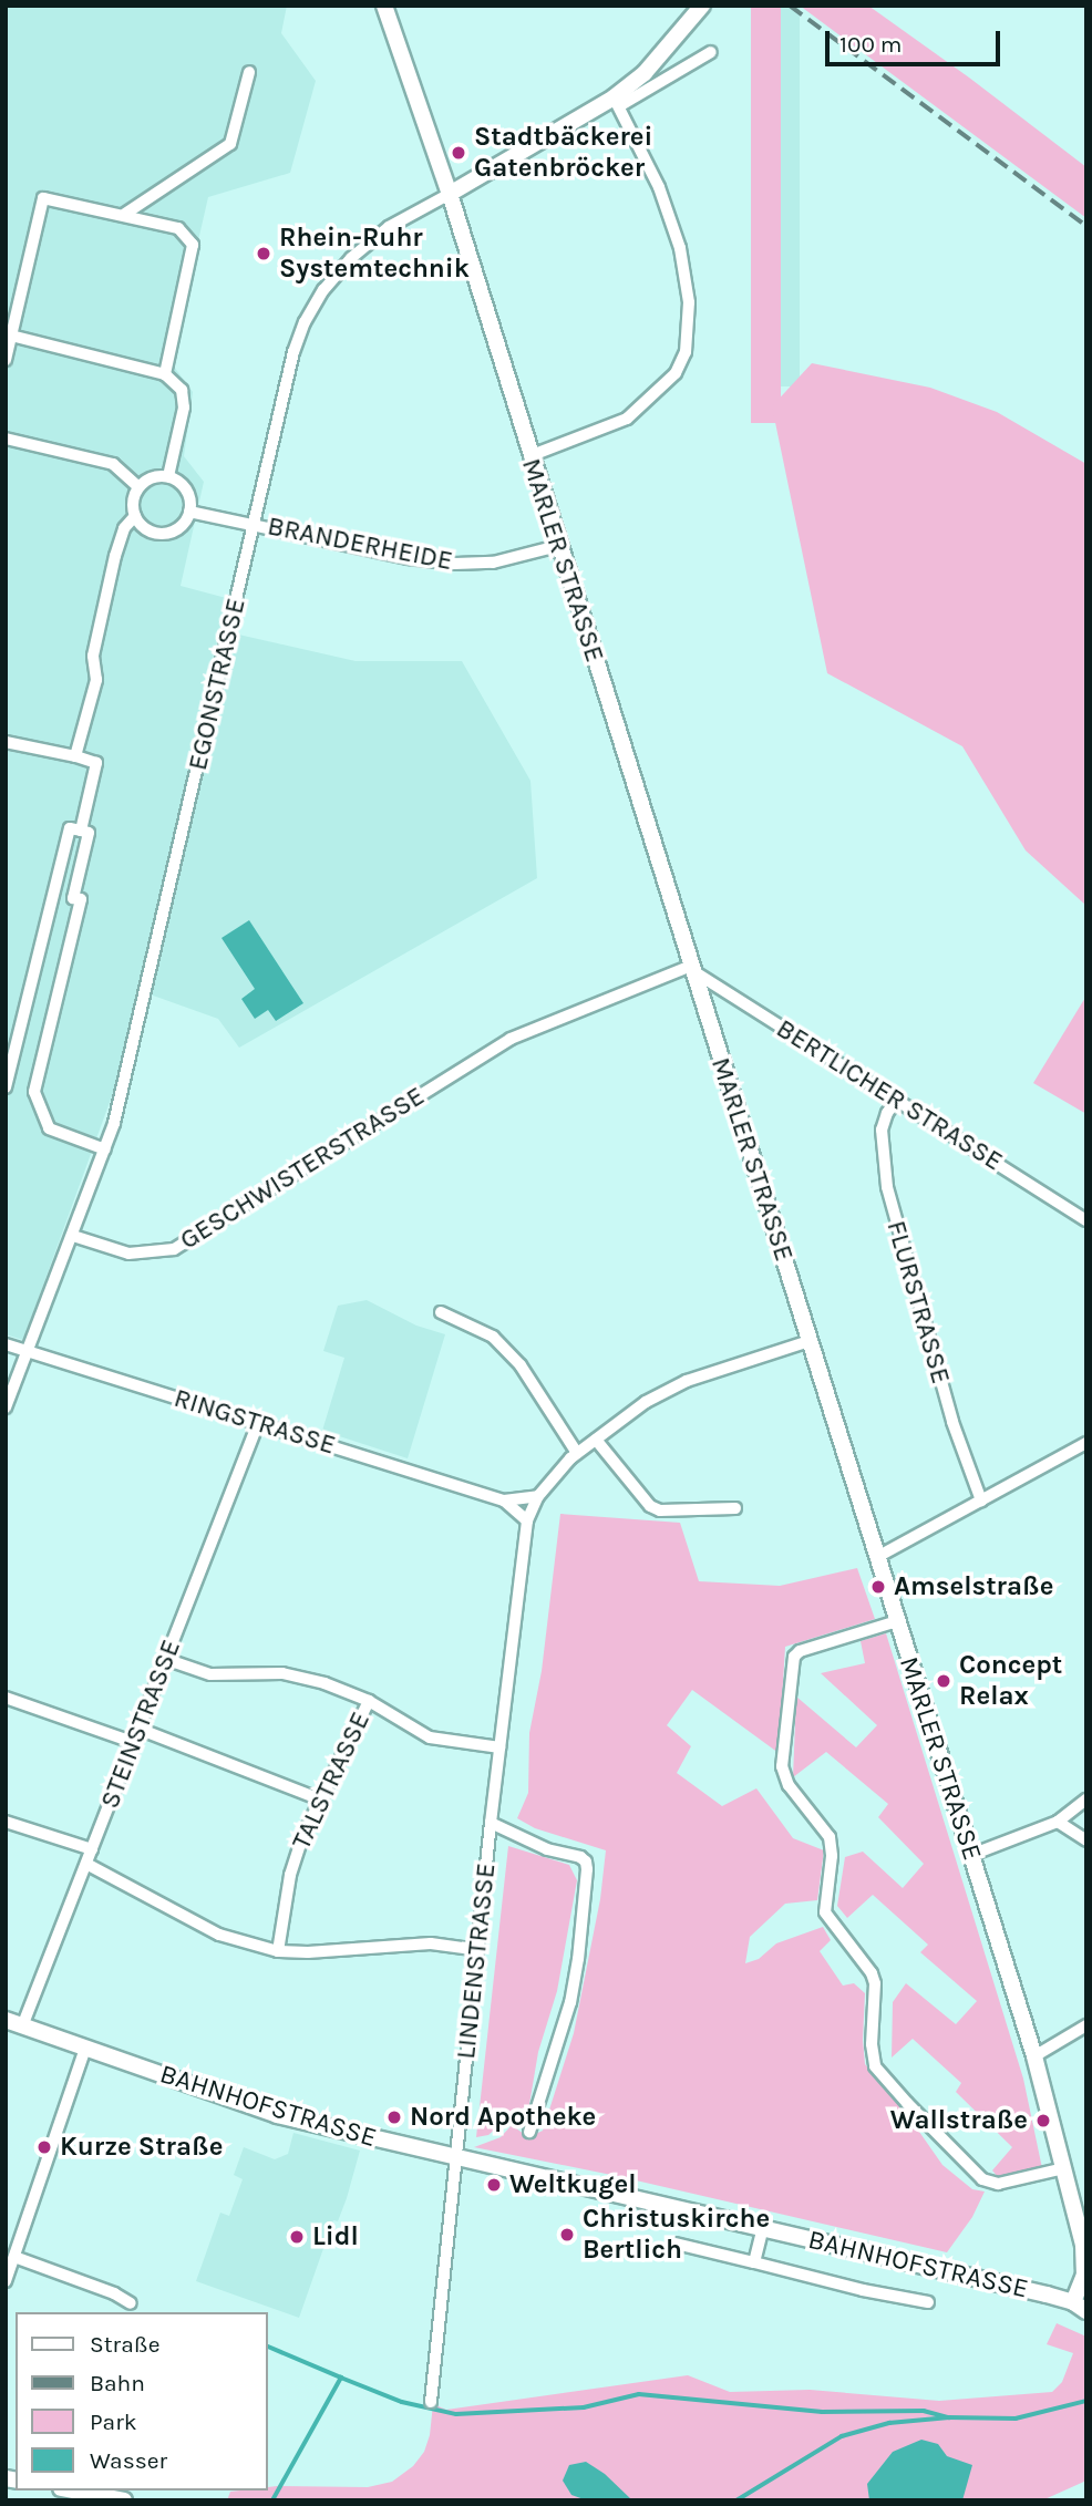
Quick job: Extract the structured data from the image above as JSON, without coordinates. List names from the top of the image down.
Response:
{
  "streets": {
    "main road": ["MARLER STRASSE", "BAHNHOFSTRASSE"],
    "street": [
      "BRANDERHEIDE",
      "EGONSTRASSE",
      "BERTLICHER STRASSE",
      "GESCHWISTERSTRASSE",
      "FLURSTRASSE",
      "RINGSTRASSE",
      "STEINSTRASSE",
      "TALSTRASSE",
      "LINDENSTRASSE"
    ]
  },
  "crossings": [
    ["BRANDERHEIDE", "MARLER STRASSE"],
    ["BRANDERHEIDE", "EGONSTRASSE"],
    ["MARLER STRASSE", "EGONSTRASSE"],
    ["MARLER STRASSE", "BERTLICHER STRASSE"],
    ["MARLER STRASSE", "GESCHWISTERSTRASSE"],
    ["MARLER STRASSE", "LINDENSTRASSE"],
    ["MARLER STRASSE", "BAHNHOFSTRASSE"],
    ["EGONSTRASSE", "GESCHWISTERSTRASSE"],
    ["BERTLICHER STRASSE", "GESCHWISTERSTRASSE"],
    ["BERTLICHER STRASSE", "FLURSTRASSE"],
    ["RINGSTRASSE", "STEINSTRASSE"],
    ["RINGSTRASSE", "LINDENSTRASSE"],
    ["STEINSTRASSE", "BAHNHOFSTRASSE"],
    ["LINDENSTRASSE", "BAHNHOFSTRASSE"]
  ],
  "places": [
    "Stadtbäckerei Gatenbröcker",
    "Rhein-Ruhr Systemtechnik",
    "Amselstraße",
    "Concept Relax",
    "Nord Apotheke",
    "Wallstraße",
    "Kurze Straße",
    "Weltkugel",
    "Christuskirche Bertlich",
    "Lidl"
  ],
  "legend": [
    "Straße",
    "Bahn",
    "Park",
    "Wasser"
  ],
  "scale_bar": "100 m"
}
